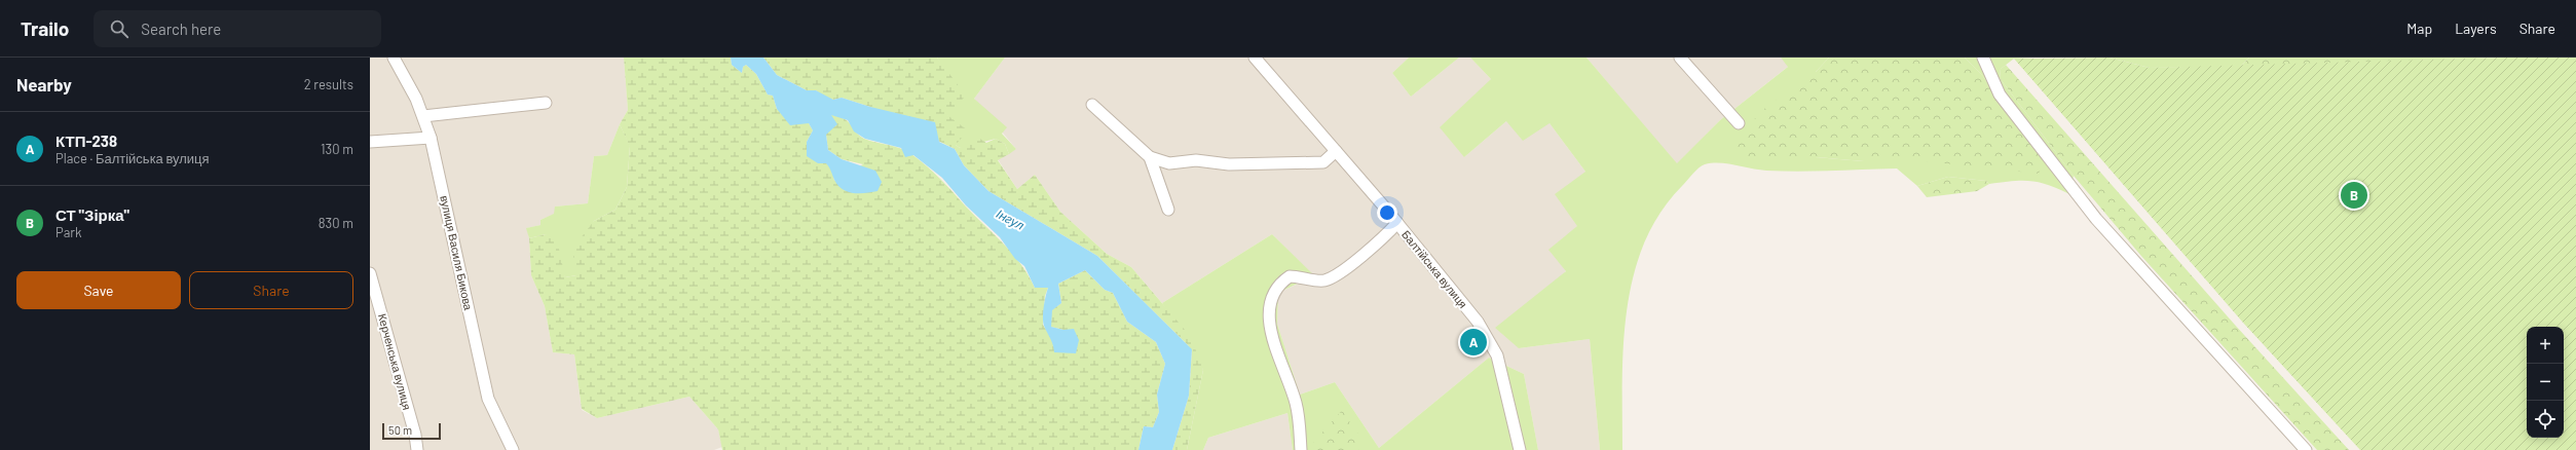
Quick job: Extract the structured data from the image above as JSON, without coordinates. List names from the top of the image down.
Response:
{
  "streets": {
    "street": ["вулиця Василя Бикова", "Балтійська вулиця", "Керченська вулиця"]
  },
  "water": ["Інгул"],
  "scale_bar": "50 m",
  "page": {
    "header": "Trailo",
    "search": "Search here",
    "nav": ["Map", "Layers", "Share"],
    "heading": ["Nearby", "2 results"],
    "list": [
      {
        "mark": "A",
        "name": "КТП-238",
        "note": "Place · Балтійська вулиця",
        "value": "130 m"
      },
      {
        "mark": "B",
        "name": "СТ \"Зірка\"",
        "note": "Park",
        "value": "830 m"
      }
    ],
    "pins": ["B", "A"],
    "buttons": ["Save", "Share"],
    "map_buttons": ["+", "−"],
    "scale": "50 m"
  }
}
